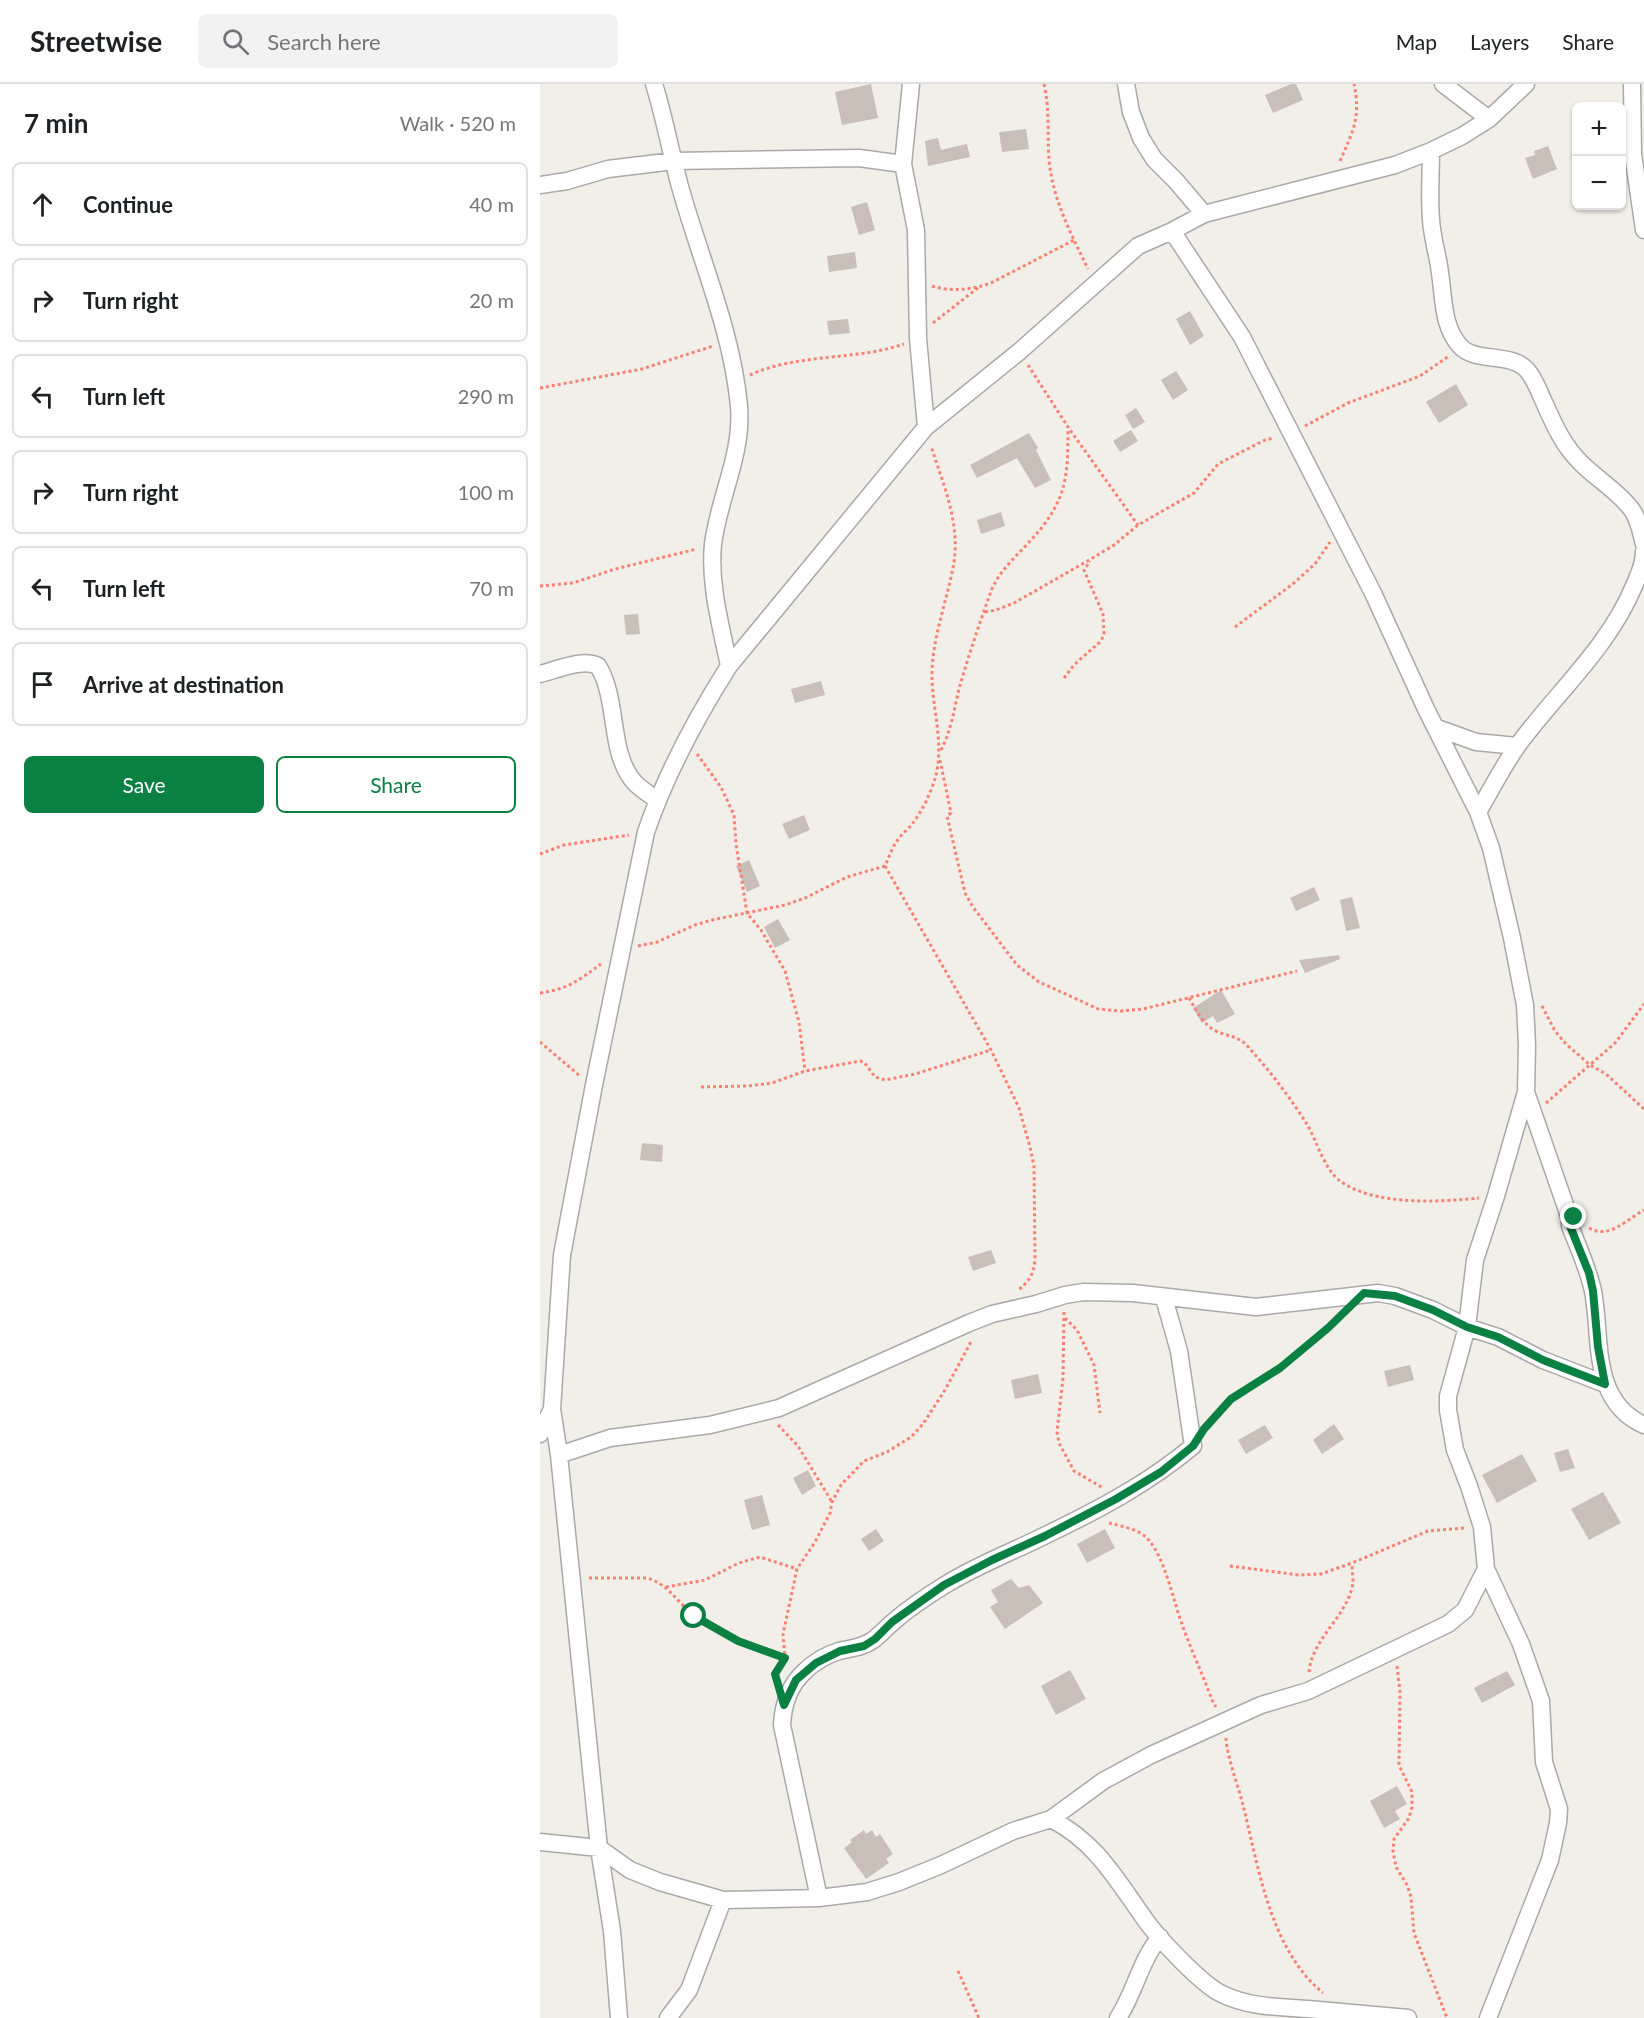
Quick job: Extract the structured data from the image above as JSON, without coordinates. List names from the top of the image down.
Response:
{
  "page": {
    "header": "Streetwise",
    "search": "Search here",
    "nav": ["Map", "Layers", "Share"],
    "heading": ["7 min", "Walk · 520 m"],
    "map_buttons": ["+", "−"],
    "list": [
      ["Continue", "40 m"],
      ["Turn right", "20 m"],
      ["Turn left", "290 m"],
      ["Turn right", "100 m"],
      ["Turn left", "70 m"],
      "Arrive at destination"
    ],
    "buttons": ["Save", "Share"]
  }
}
